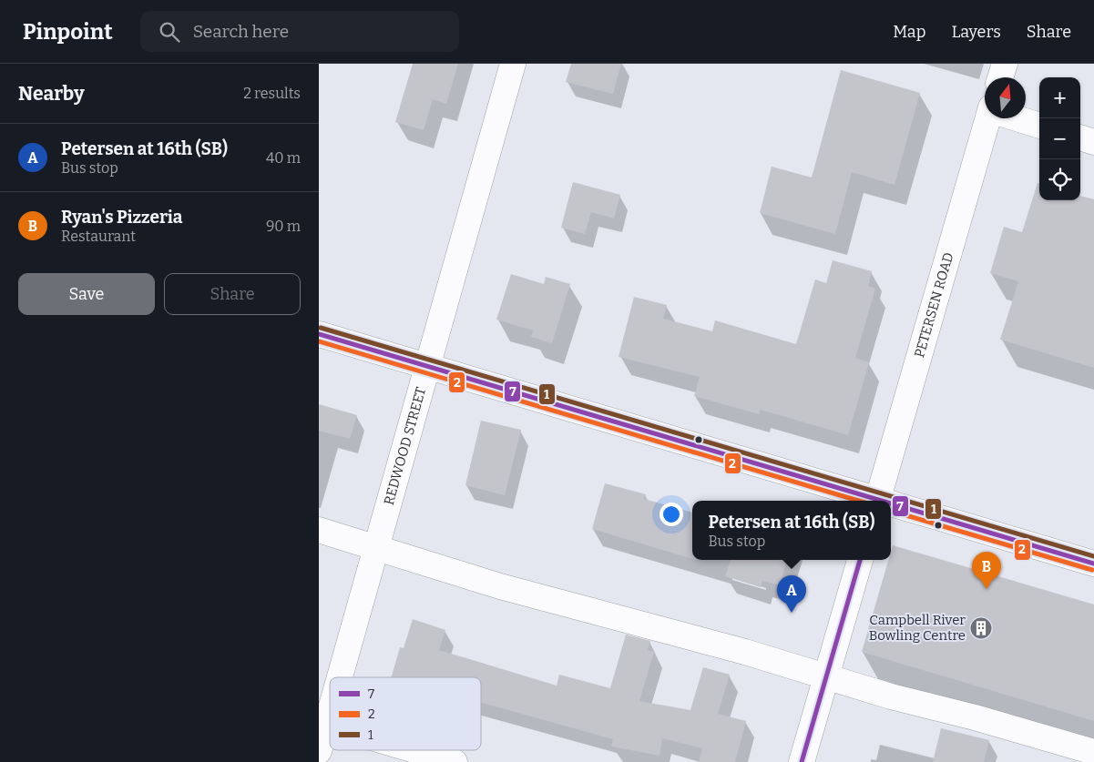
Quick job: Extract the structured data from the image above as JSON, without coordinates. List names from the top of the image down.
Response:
{
  "streets": {
    "street": ["PETERSEN ROAD", "REDWOOD STREET"]
  },
  "places": {
    "building": ["Campbell River Bowling Centre"]
  },
  "lines": ["transit line 1", "transit line 7", "transit line 2"],
  "legend": ["7", "2", "1"],
  "north": "top",
  "page": {
    "header": "Pinpoint",
    "search": "Search here",
    "nav": ["Map", "Layers", "Share"],
    "heading": ["Nearby", "2 results"],
    "map_buttons": ["+", "−"],
    "list": [
      {
        "mark": "A",
        "name": "Petersen at 16th (SB)",
        "note": "Bus stop",
        "value": "40 m"
      },
      {
        "mark": "B",
        "name": "Ryan's Pizzeria",
        "note": "Restaurant",
        "value": "90 m"
      }
    ],
    "buttons": ["Save", "Share"],
    "popup": ["Petersen at 16th (SB)", "Bus stop"],
    "pins": ["B", "A"]
  }
}
